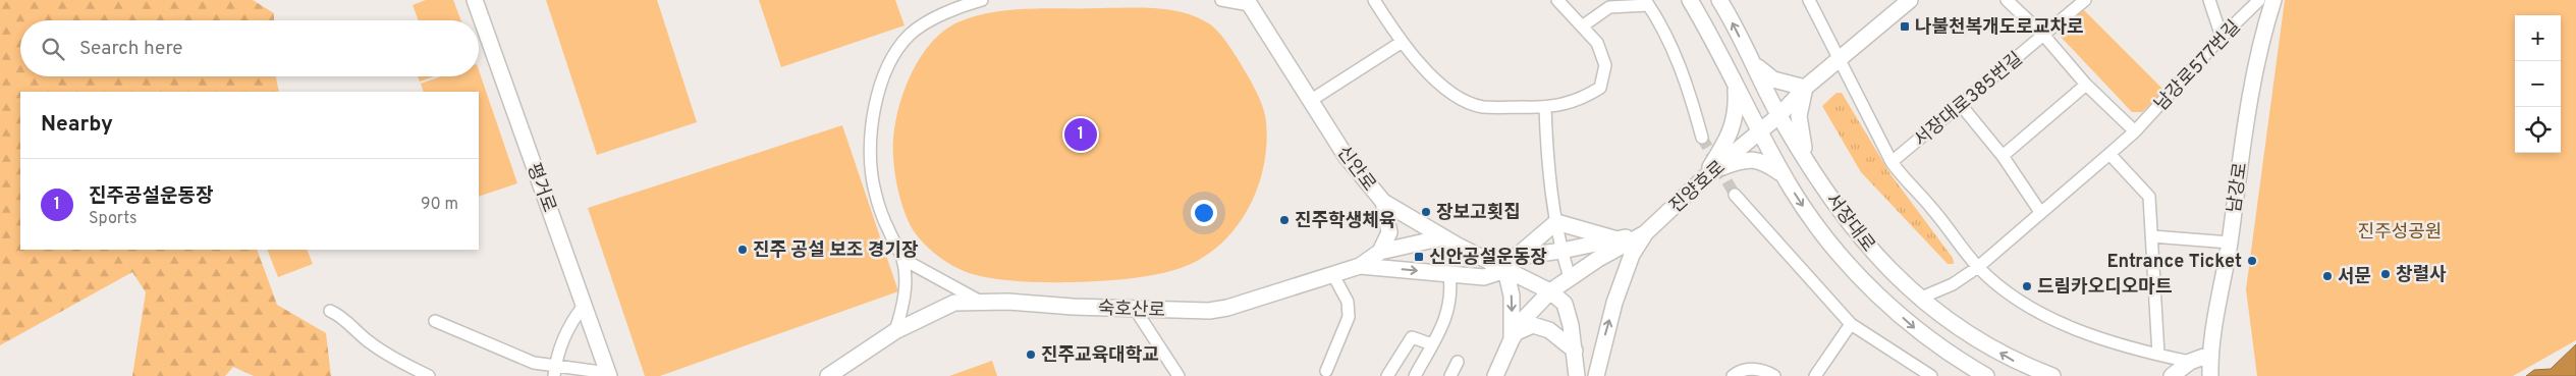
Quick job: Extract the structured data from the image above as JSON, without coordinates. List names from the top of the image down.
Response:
{
  "streets": {
    "street": [
      "남강로577번길",
      "서장대로385번길",
      "신안로",
      "진양호로",
      "평거로",
      "남강로",
      "서장대로",
      "숙호산로"
    ]
  },
  "crossings": [
    ["남강로577번길", "서장대로"],
    ["신안로", "숙호산로"],
    ["진양호로", "서장대로"]
  ],
  "parks": ["진주성공원"],
  "places": {
    "transit": ["나불천복개도로교차로", "신안공설운동장"],
    "other": [
      "장보고횟집",
      "진주학생체육",
      "진주 공설 보조 경기장",
      "Entrance Ticket",
      "창렬사",
      "서문",
      "드림카오디오마트",
      "진주교육대학교"
    ]
  },
  "page": {
    "map_buttons": ["+", "−"],
    "search": "Search here",
    "heading": "Nearby",
    "pins": "1",
    "list": [
      {
        "mark": "1",
        "name": "진주공설운동장",
        "note": "Sports",
        "value": "90 m"
      }
    ]
  }
}
